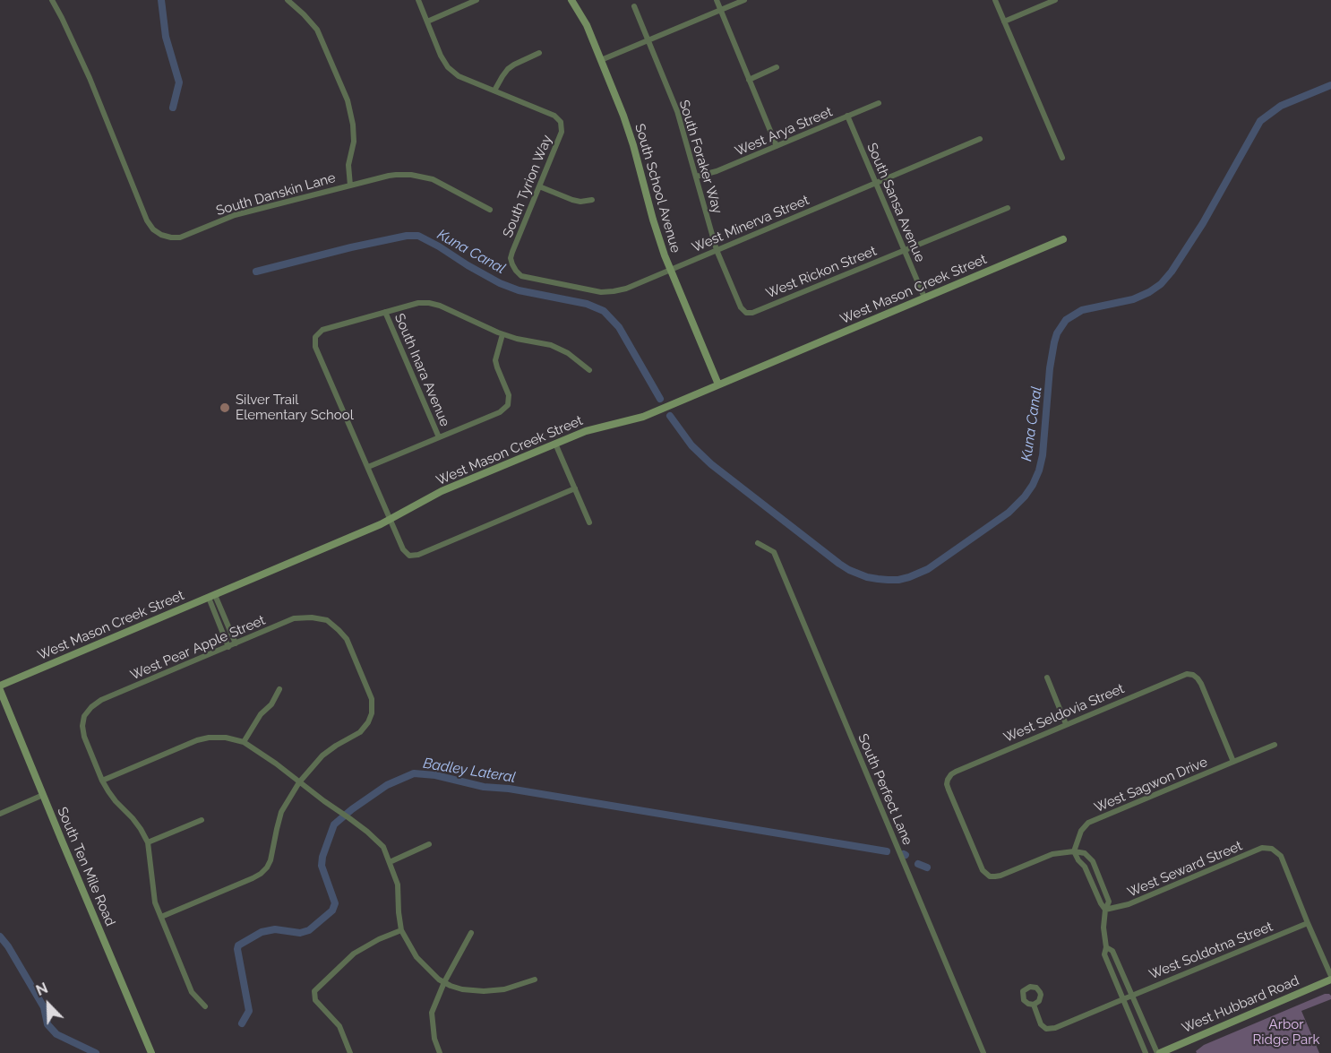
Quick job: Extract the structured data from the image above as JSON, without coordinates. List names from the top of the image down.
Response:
{
  "streets": {
    "street": [
      "West Arya Street",
      "South Foraker Way",
      "South Tyrion Way",
      "South School Avenue",
      "South Danskin Lane",
      "South Sansa Avenue",
      "West Minerva Street",
      "West Rickon Street",
      "West Mason Creek Street",
      "South Inara Avenue",
      "West Pear Apple Street",
      "West Seldovia Street",
      "West Sagwon Drive",
      "South Perfect Lane",
      "South Ten Mile Road",
      "West Seward Street",
      "West Soldotna Street",
      "West Hubbard Road"
    ]
  },
  "crossings": [
    ["West Arya Street", "South Foraker Way"],
    ["West Arya Street", "South Sansa Avenue"],
    ["South Foraker Way", "West Minerva Street"],
    ["South Foraker Way", "West Rickon Street"],
    ["South Tyrion Way", "West Minerva Street"],
    ["South School Avenue", "West Minerva Street"],
    ["South School Avenue", "West Mason Creek Street"],
    ["South Sansa Avenue", "West Minerva Street"],
    ["South Sansa Avenue", "West Rickon Street"],
    ["South Sansa Avenue", "West Mason Creek Street"],
    ["West Mason Creek Street", "South Ten Mile Road"],
    ["West Seldovia Street", "West Sagwon Drive"],
    ["West Seward Street", "West Soldotna Street"]
  ],
  "water": ["Kuna Canal", "Badley Lateral"],
  "parks": ["Arbor Ridge Park"],
  "places": ["Silver Trail Elementary School"],
  "north": "top left"
}
